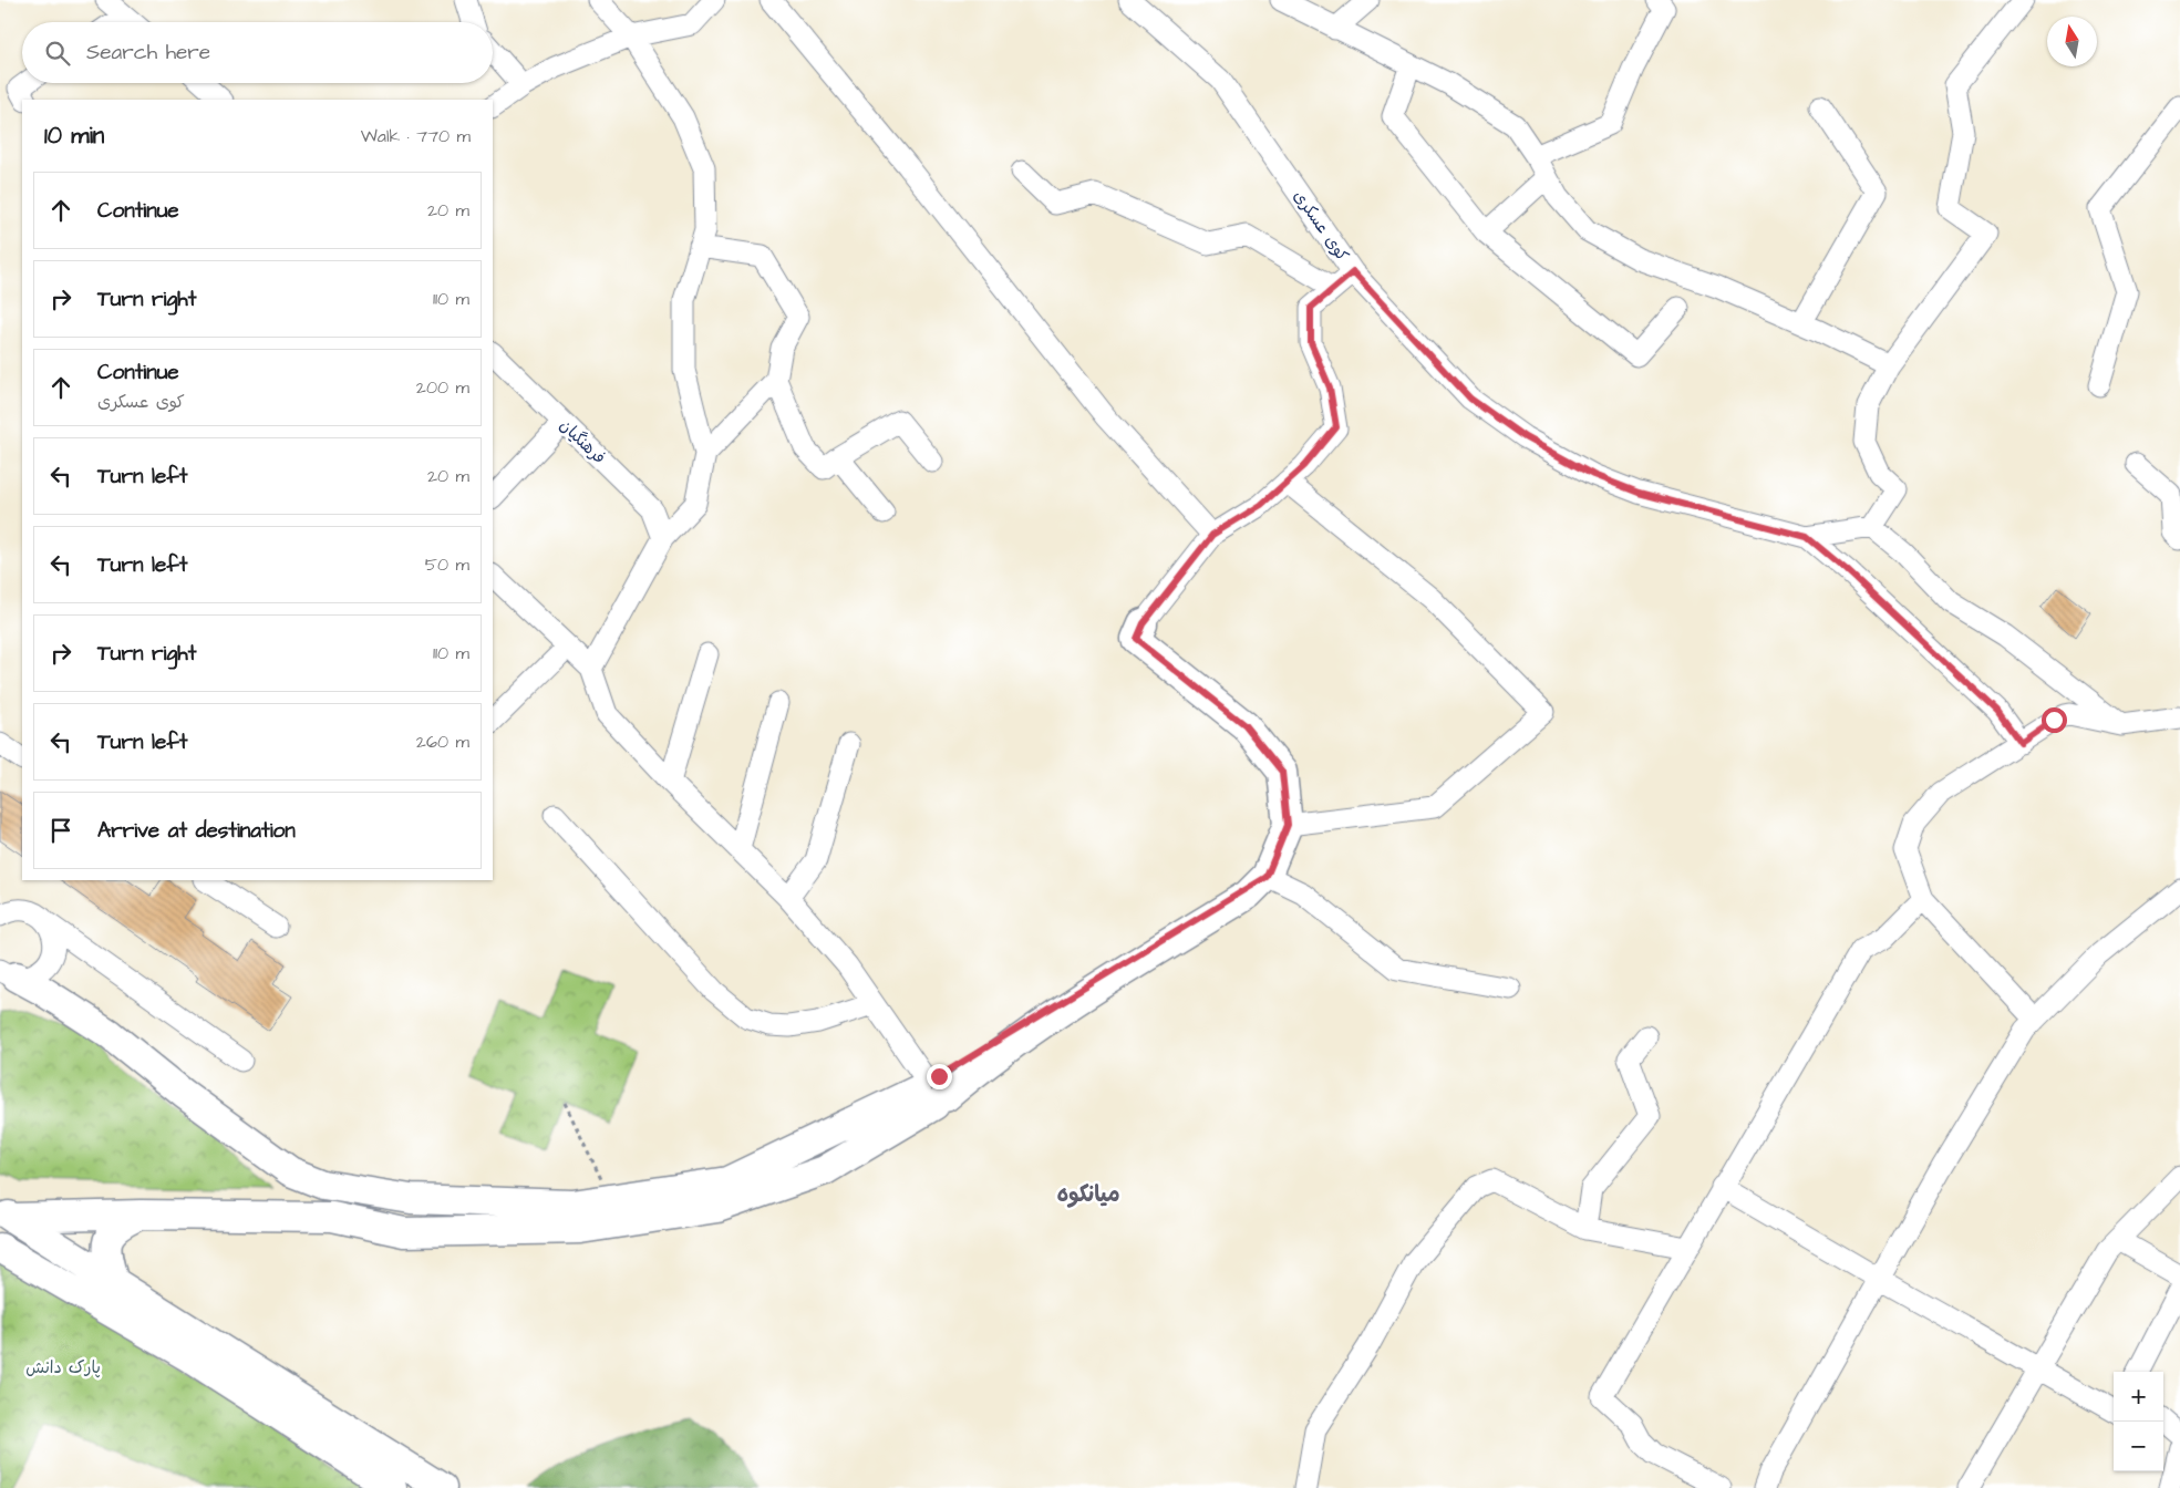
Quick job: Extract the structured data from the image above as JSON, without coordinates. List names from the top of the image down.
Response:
{
  "streets": {
    "street": ["کوی عسکری", "فرهنگیان"]
  },
  "districts": ["میانکوه"],
  "parks": ["پارک دانش"],
  "north": "top",
  "page": {
    "search": "Search here",
    "heading": ["10 min", "Walk · 770 m"],
    "list": [
      ["Continue", "20 m"],
      ["Turn right", "110 m"],
      ["Continue", "کوی عسکری", "200 m"],
      ["Turn left", "20 m"],
      ["Turn left", "50 m"],
      ["Turn right", "110 m"],
      ["Turn left", "260 m"],
      "Arrive at destination"
    ],
    "map_buttons": ["+", "−"]
  }
}
